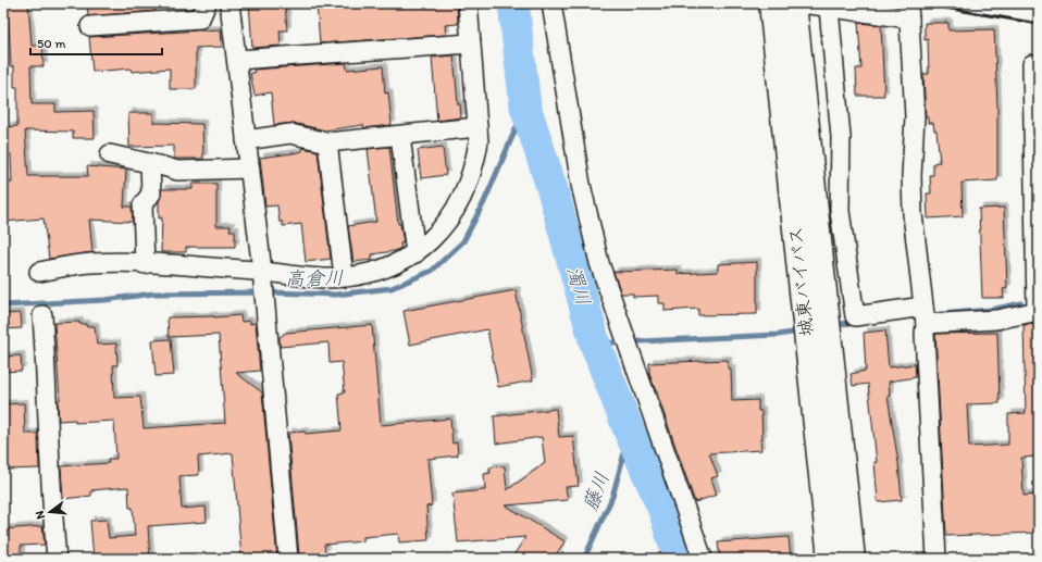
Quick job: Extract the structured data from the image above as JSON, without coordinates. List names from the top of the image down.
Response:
{
  "streets": {
    "highway": ["城東バイパス"]
  },
  "water": ["高倉川", "濁川", "藤川"],
  "scale_bar": "50 m",
  "north": "left"
}
